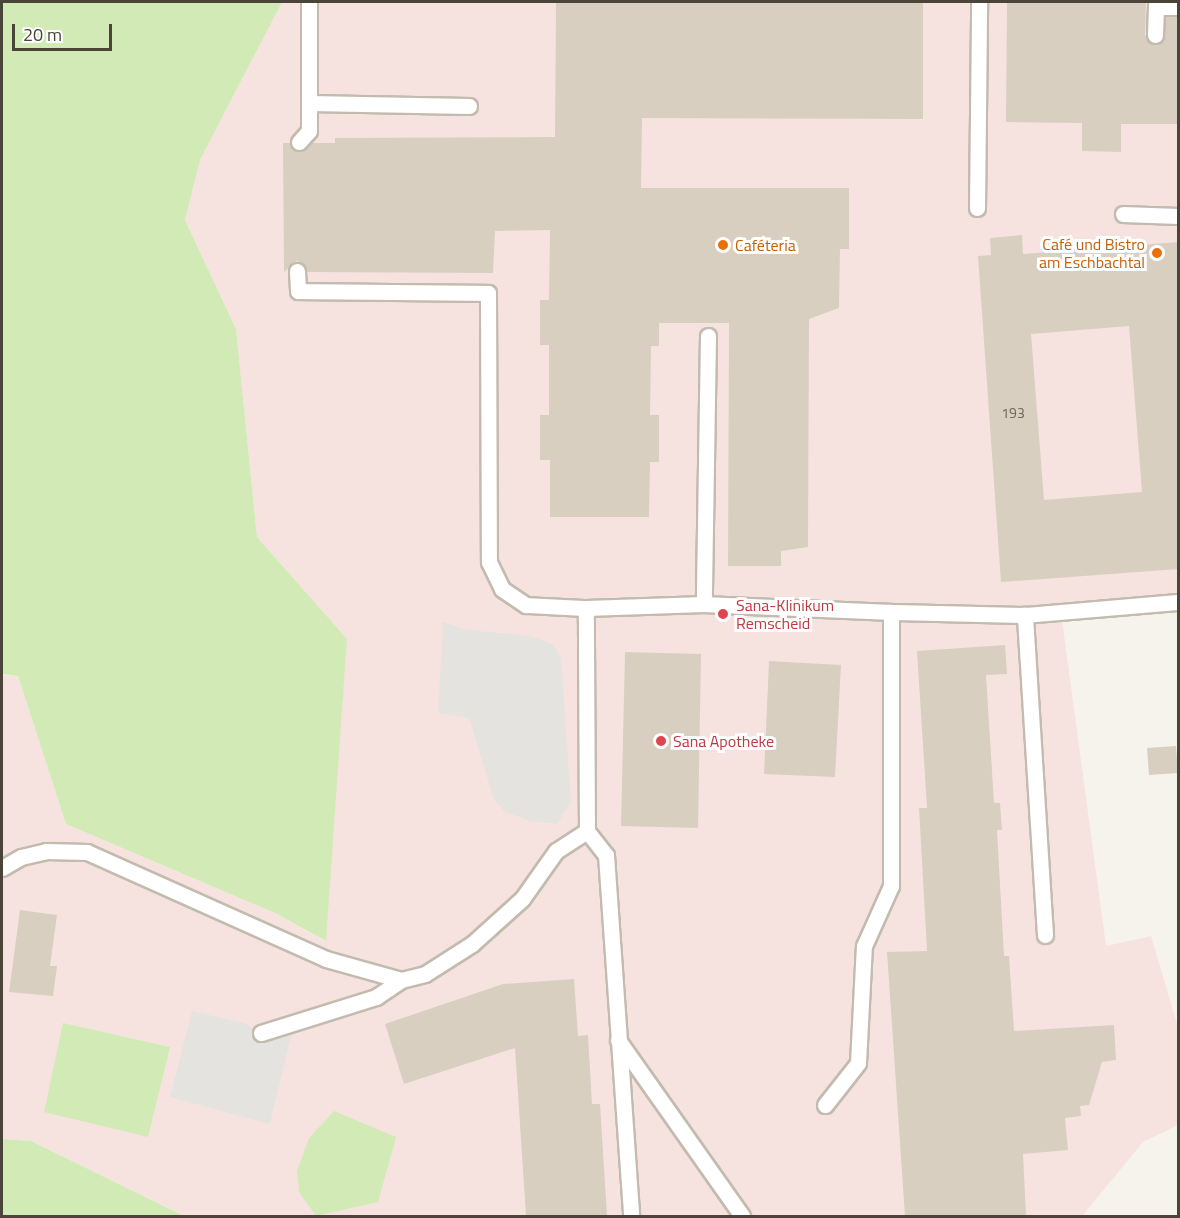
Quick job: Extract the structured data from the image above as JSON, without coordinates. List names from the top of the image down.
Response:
{
  "places": [
    "Caféteria",
    "Café und Bistro am Eschbachtal",
    "Sana-Klinikum Remscheid",
    "Sana Apotheke"
  ],
  "house_numbers": ["193"],
  "scale_bar": "20 m"
}
